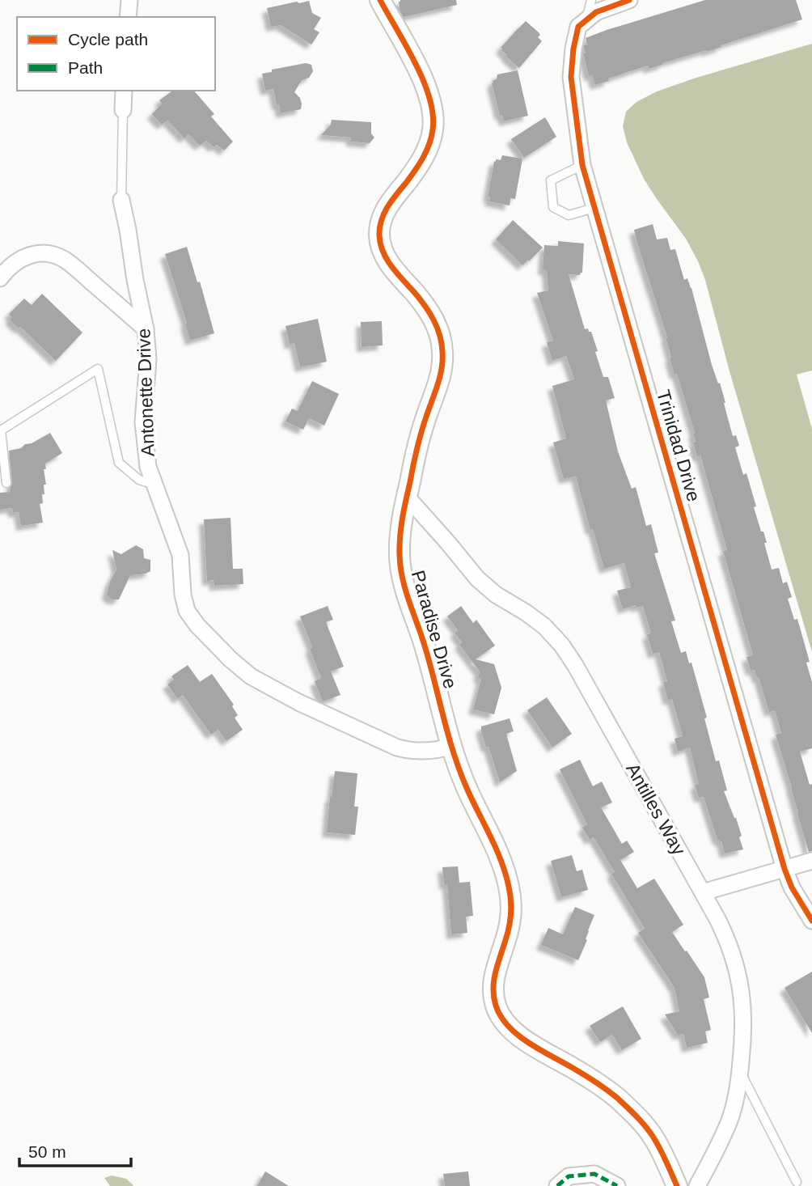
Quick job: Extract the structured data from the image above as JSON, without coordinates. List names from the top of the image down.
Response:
{
  "streets": {
    "street": [
      "Antonette Drive",
      "Trinidad Drive",
      "Paradise Drive",
      "Antilles Way"
    ]
  },
  "crossings": [
    ["Antonette Drive", "Paradise Drive"],
    ["Paradise Drive", "Antilles Way"]
  ],
  "legend": ["Cycle path", "Path"],
  "scale_bar": "50 m"
}
